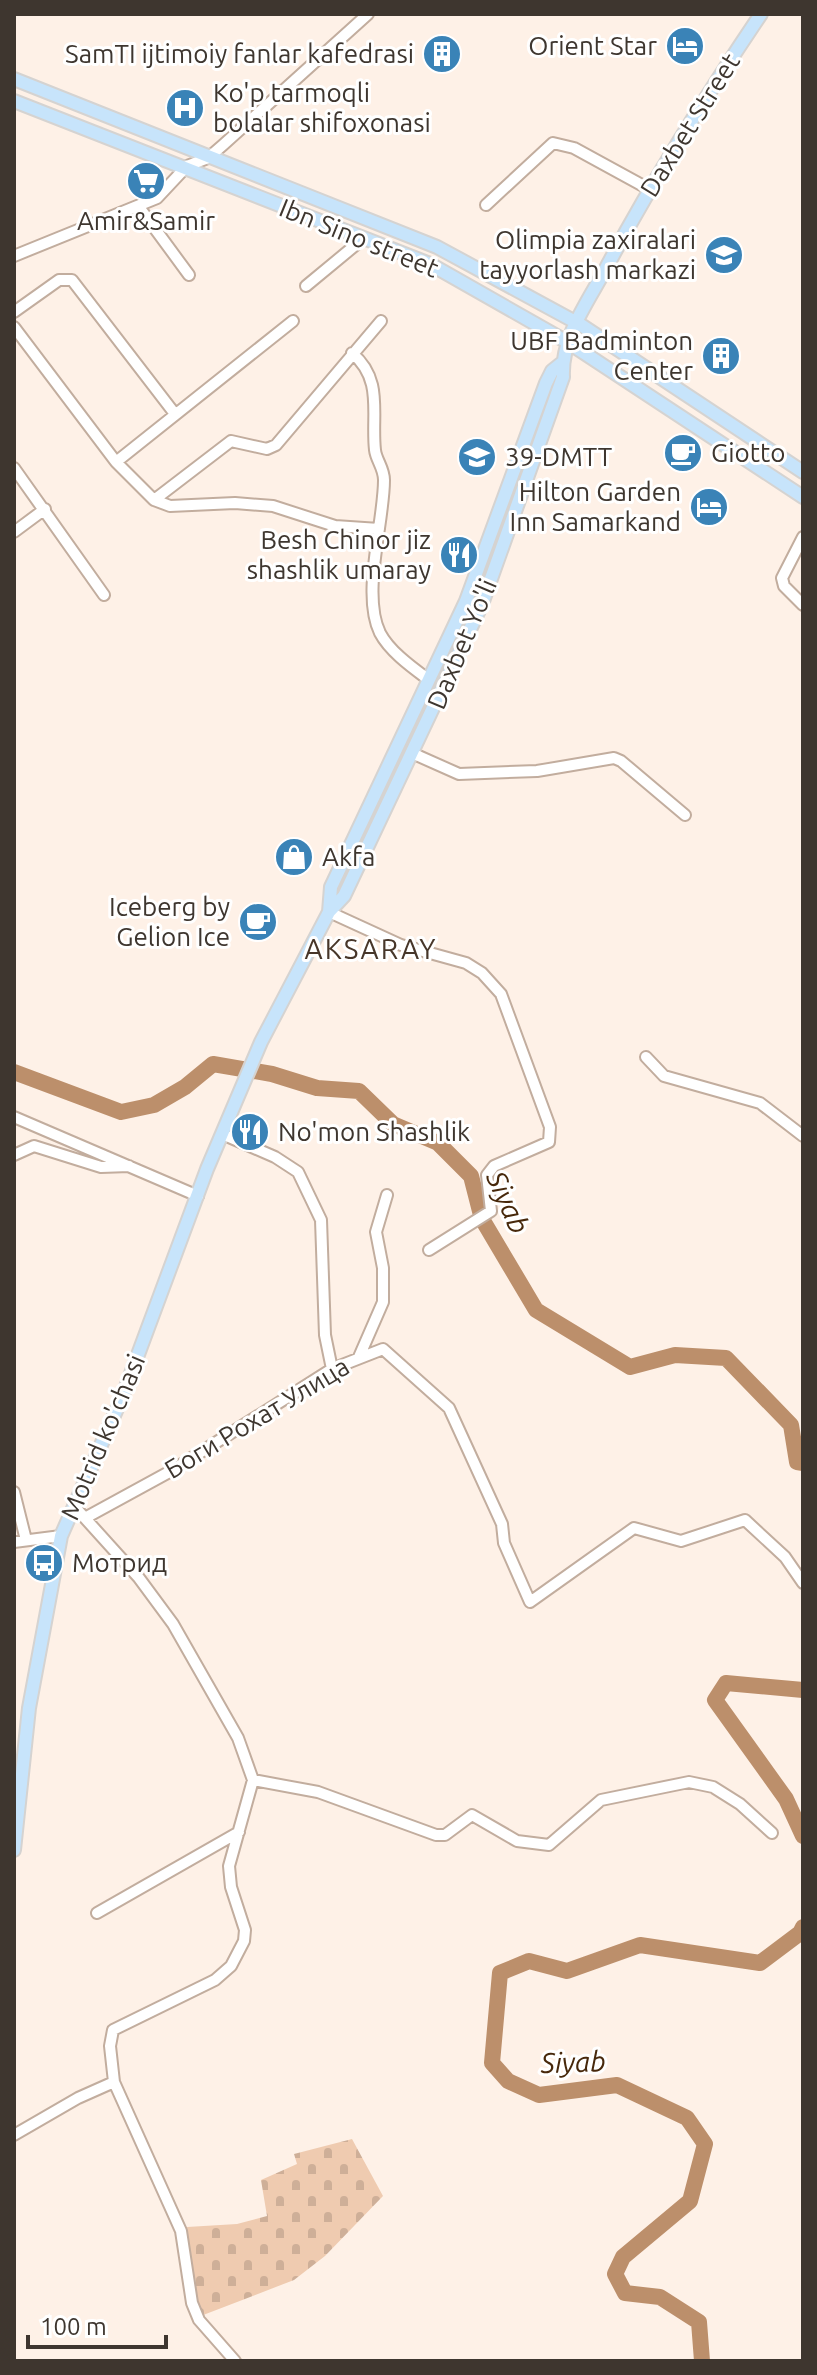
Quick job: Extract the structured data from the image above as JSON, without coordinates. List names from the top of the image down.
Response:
{
  "streets": {
    "main road": [
      "Daxbet Street",
      "Ibn Sino street",
      "Daxbet Yo'li",
      "Motrid ko'chasi"
    ],
    "street": ["Боги Рохат Улица"]
  },
  "crossings": [
    ["Daxbet Street", "Ibn Sino street"],
    ["Daxbet Street", "Daxbet Yo'li"],
    ["Ibn Sino street", "Daxbet Yo'li"],
    ["Daxbet Yo'li", "Motrid ko'chasi"]
  ],
  "districts": ["AKSARAY"],
  "water": ["Siyab"],
  "places": {
    "hotel": ["Orient Star", "Hilton Garden Inn Samarkand"],
    "building": ["SamTI ijtimoiy fanlar kafedrasi", "UBF Badminton Center"],
    "hospital": ["Ko'p tarmoqli bolalar shifoxonasi"],
    "supermarket": ["Amir&Samir"],
    "school or university": ["Olimpia zaxiralari tayyorlash markazi", "39-DMTT"],
    "cafe": ["Giotto", "Iceberg by Gelion Ice"],
    "restaurant": ["Besh Chinor jiz shashlik umaray", "No'mon Shashlik"],
    "shop": ["Akfa"],
    "bus stop": ["Мотрид"]
  },
  "scale_bar": "100 m"
}
